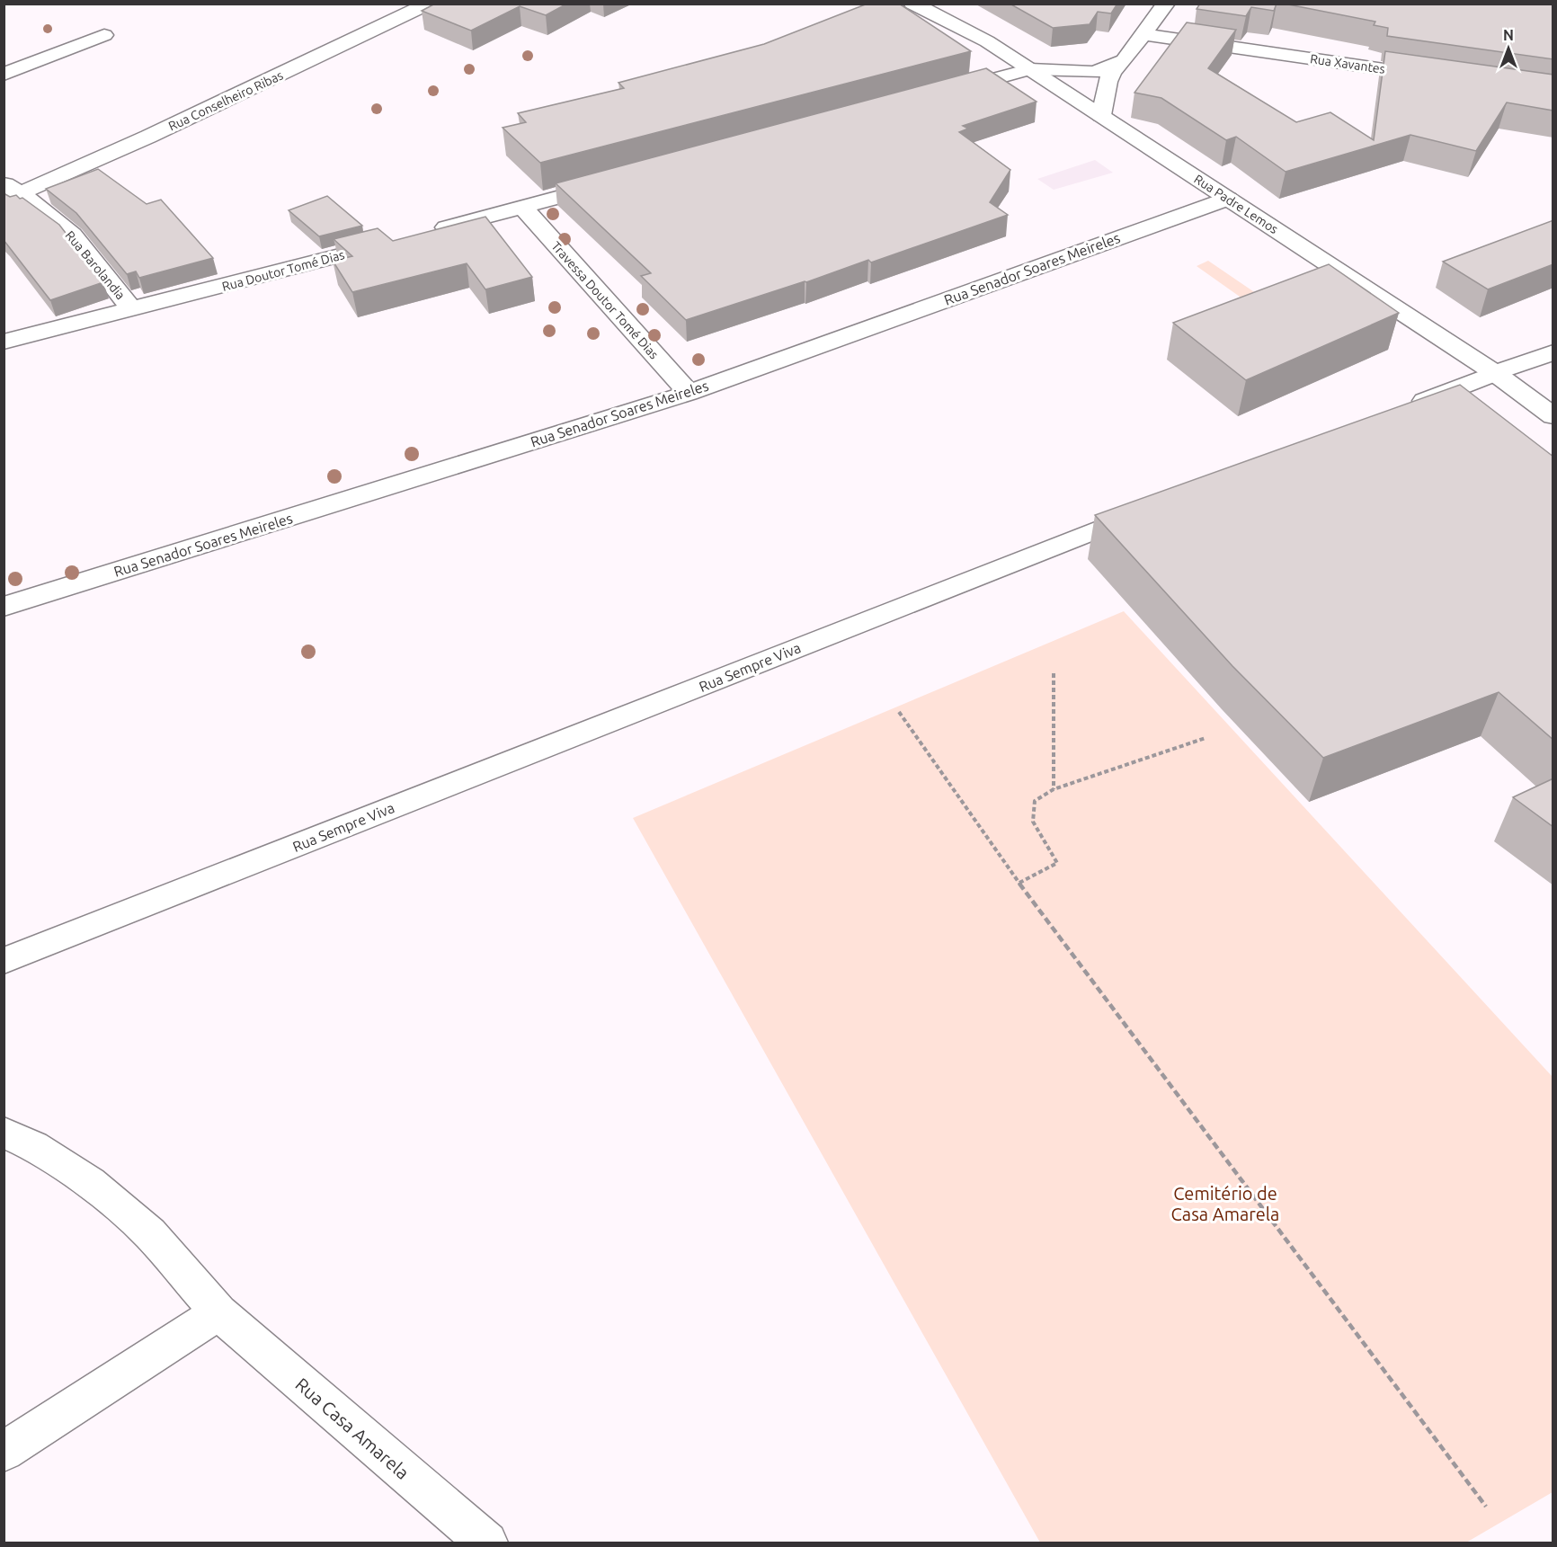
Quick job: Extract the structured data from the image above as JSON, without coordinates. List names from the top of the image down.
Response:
{
  "streets": {
    "street": [
      "Rua Xavantes",
      "Rua Conselheiro Ribas",
      "Rua Padre Lemos",
      "Rua Barolandia",
      "Rua Senador Soares Meireles",
      "Rua Doutor Tomé Dias",
      "Travessa Doutor Tomé Dias",
      "Rua Sempre Viva",
      "Rua Casa Amarela"
    ]
  },
  "crossings": [
    ["Rua Conselheiro Ribas", "Rua Barolandia"],
    ["Rua Padre Lemos", "Rua Senador Soares Meireles"],
    ["Rua Barolandia", "Rua Doutor Tomé Dias"],
    ["Rua Senador Soares Meireles", "Travessa Doutor Tomé Dias"]
  ],
  "parks": ["Cemitério de Casa Amarela"],
  "north": "top"
}
